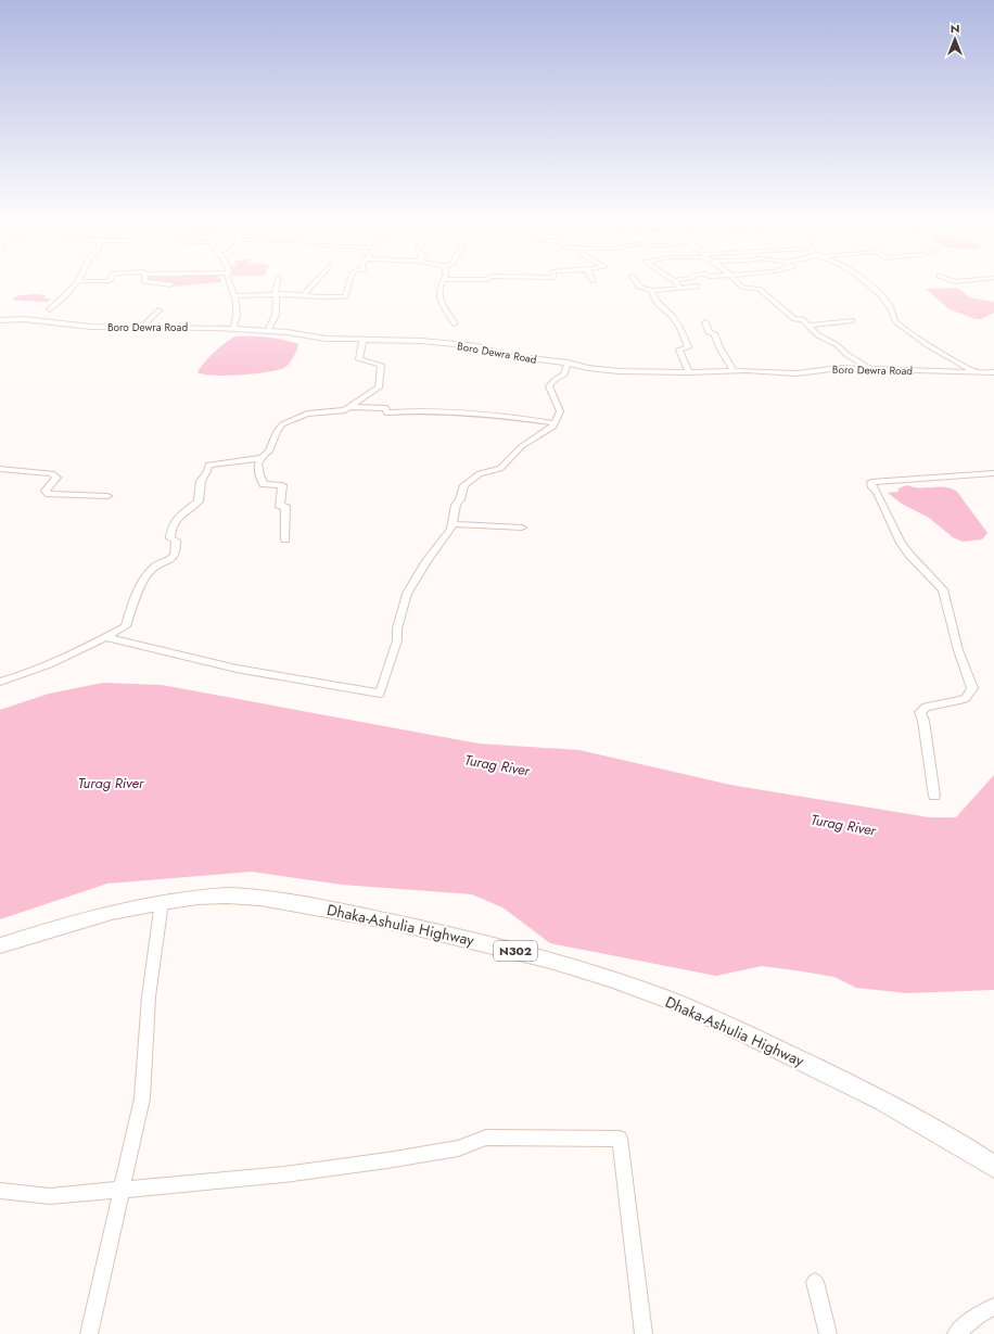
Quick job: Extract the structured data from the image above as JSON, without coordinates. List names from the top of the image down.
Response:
{
  "streets": {
    "highway": ["Dhaka-Ashulia Highway", "N302"],
    "street": ["Boro Dewra Road"]
  },
  "water": ["Turag River"],
  "north": "top"
}
